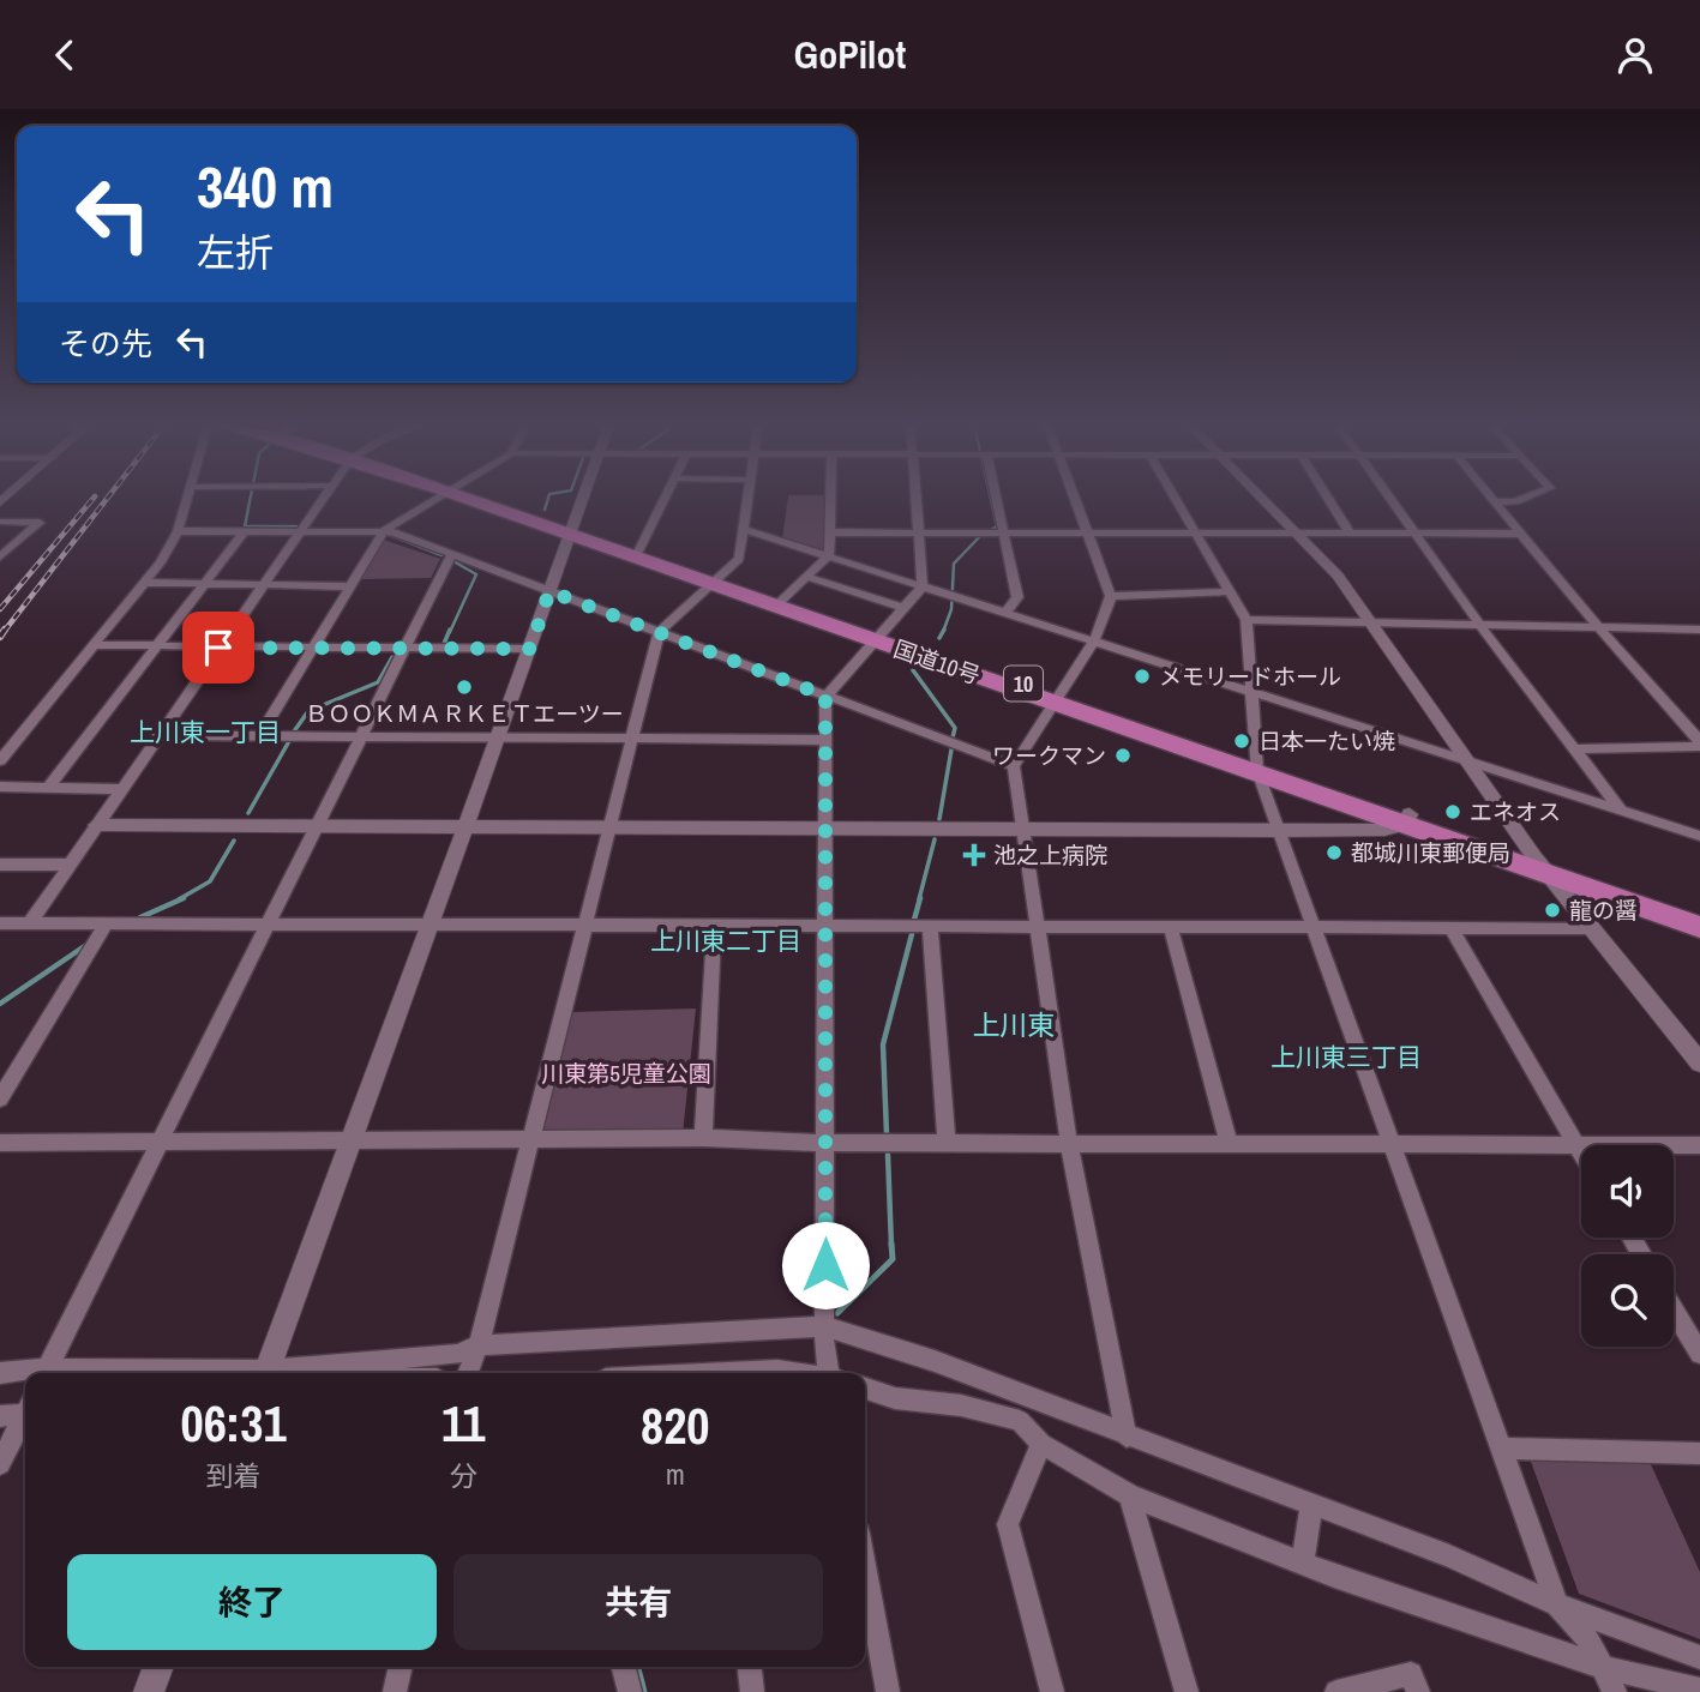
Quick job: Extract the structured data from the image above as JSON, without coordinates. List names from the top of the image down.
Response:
{
  "streets": {
    "highway": ["国道10号", "10"]
  },
  "districts": [
    "上川東一丁目",
    "上川東二丁目",
    "上川東",
    "上川東三丁目"
  ],
  "parks": ["川東第5児童公園"],
  "places": {
    "other": [
      "メモリードホール",
      "ＢＯＯＫＭＡＲＫＥＴエーツー",
      "日本一たい焼",
      "ワークマン",
      "エネオス",
      "都城川東郵便局",
      "龍の醤"
    ],
    "health": ["池之上病院"]
  },
  "page": {
    "header": "GoPilot",
    "turn": ["340 m", "左折"],
    "then": "その先",
    "eta": [
      "06:31",
      "到着",
      "11",
      "分",
      "820",
      "m"
    ],
    "buttons": ["終了", "共有"]
  }
}
